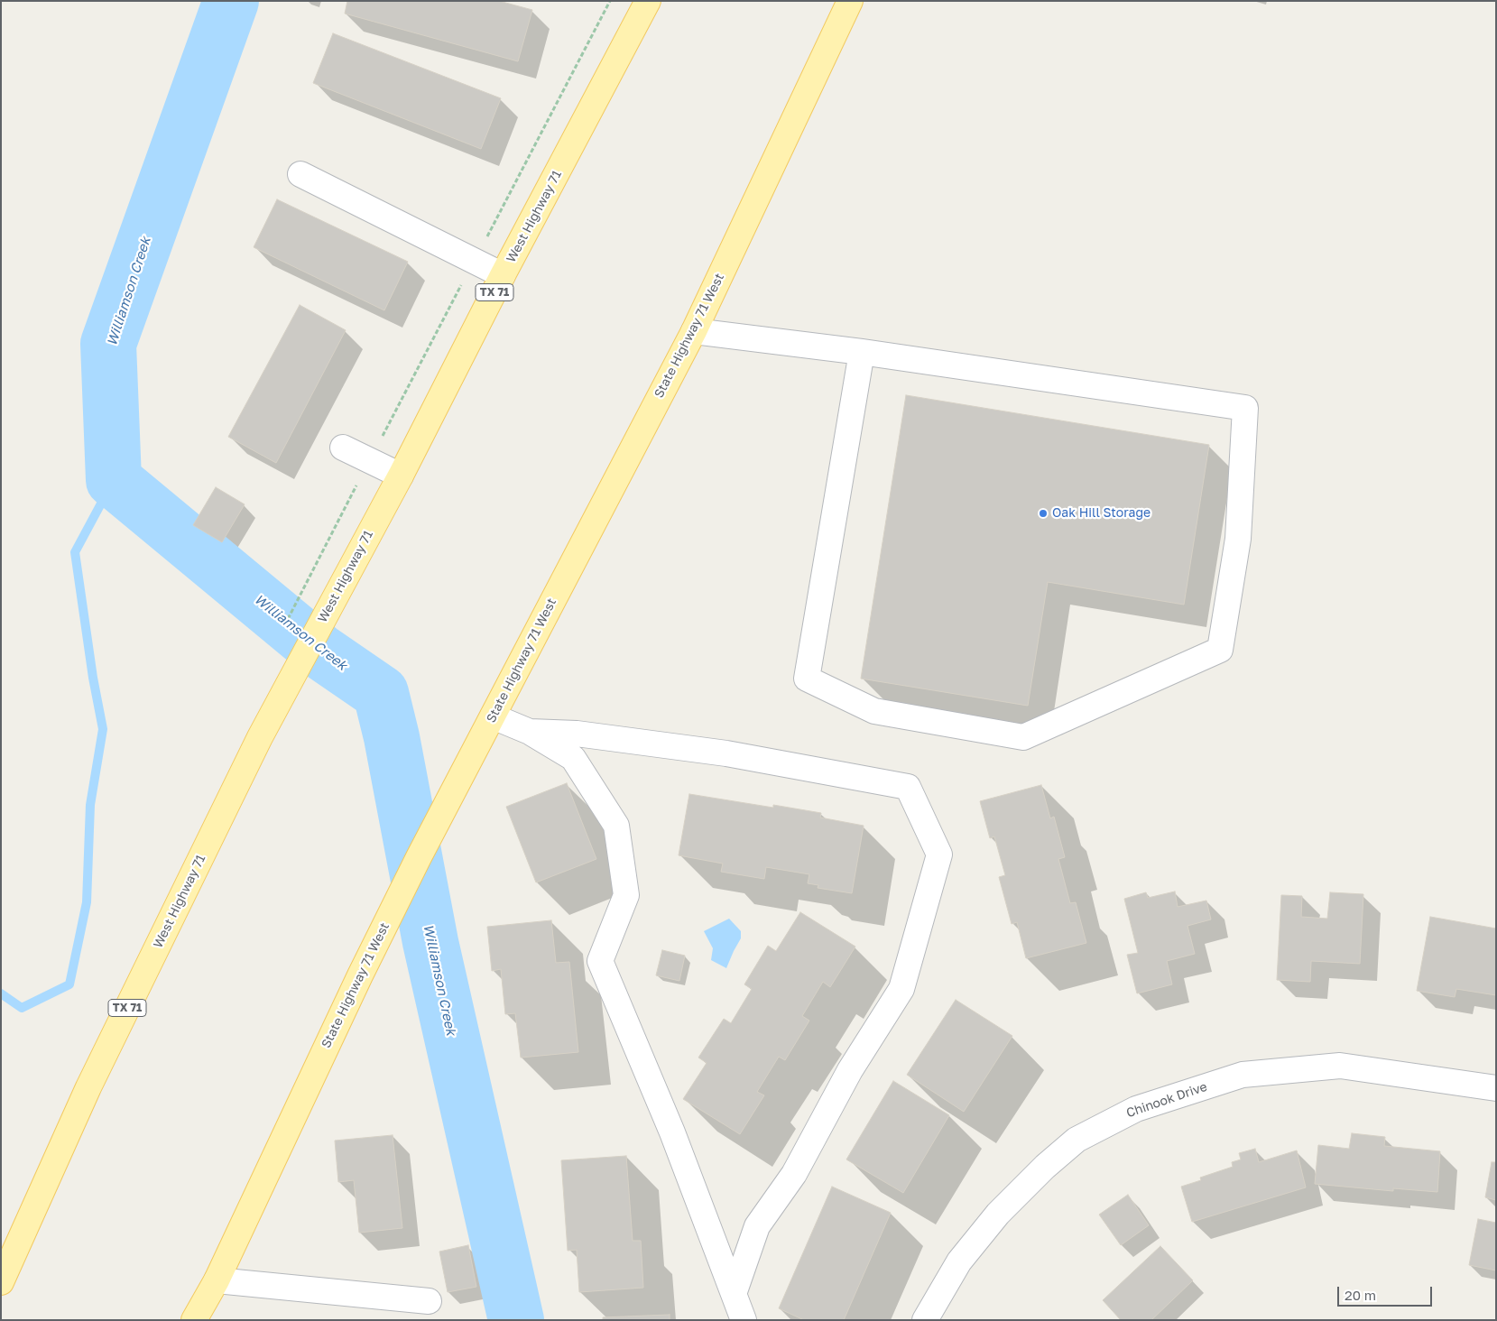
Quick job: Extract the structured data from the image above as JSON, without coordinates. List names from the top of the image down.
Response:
{
  "streets": {
    "main road": ["West Highway 71", "TX 71", "State Highway 71 West"],
    "street": ["Chinook Drive"]
  },
  "water": ["Williamson Creek"],
  "places": ["Oak Hill Storage"],
  "scale_bar": "20 m"
}
